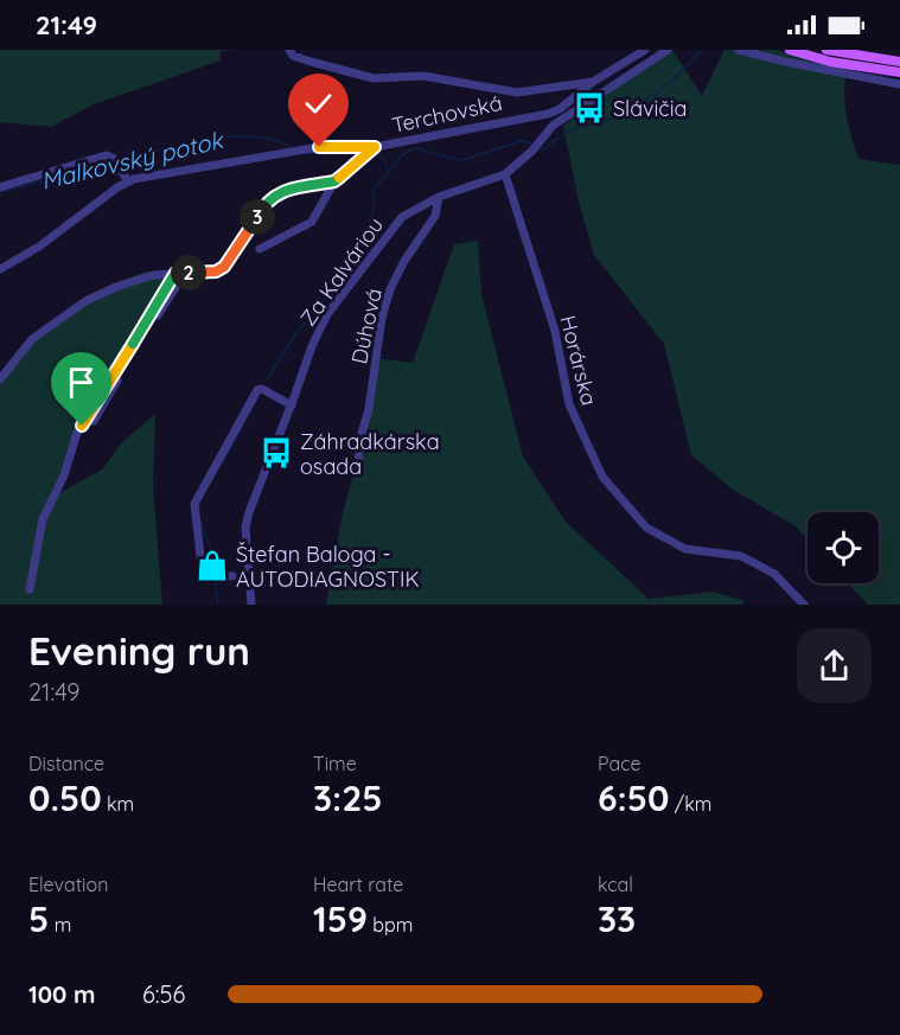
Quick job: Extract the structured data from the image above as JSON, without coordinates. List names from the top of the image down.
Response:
{
  "streets": {
    "street": [
      "Terchovská",
      "Za Kalváriou",
      "Dúhová",
      "Horárska"
    ]
  },
  "crossings": [
    ["Za Kalváriou", "Dúhová"],
    ["Za Kalváriou", "Horárska"]
  ],
  "water": ["Malkovský potok"],
  "places": {
    "bus stop": ["Slávičia", "Záhradkárska osada"],
    "shop": ["Štefan Baloga - AUTODIAGNOSTIK"]
  },
  "page": {
    "status": "21:49",
    "pins": ["3", "2"],
    "heading": ["Evening run", "21:49"],
    "stats": [
      ["Distance", "0.50 km"],
      ["Time", "3:25"],
      ["Pace", "6:50 /km"],
      ["Elevation", "5 m"],
      ["Heart rate", "159 bpm"],
      ["kcal", "33"]
    ],
    "list": [
      {
        "name": "100 m",
        "note": "6:56"
      }
    ]
  }
}
